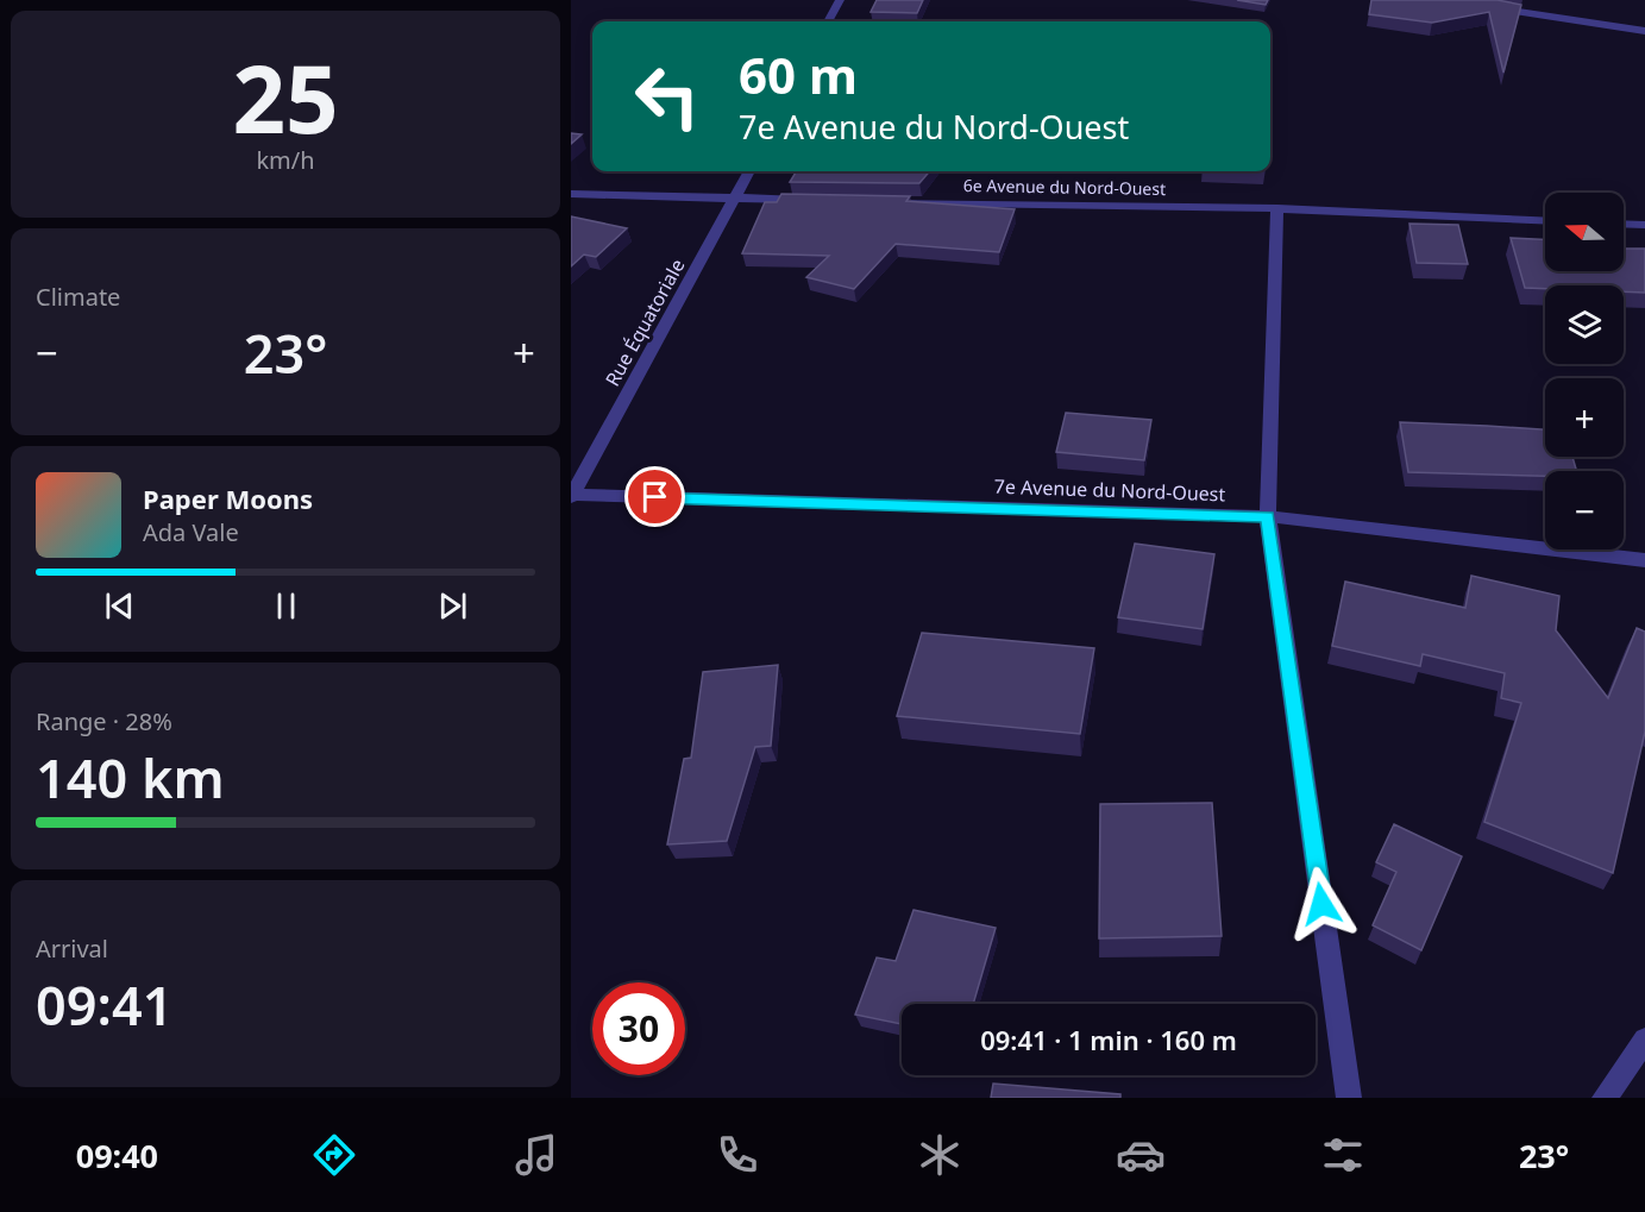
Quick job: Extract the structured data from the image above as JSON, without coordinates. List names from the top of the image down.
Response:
{
  "streets": {
    "street": ["6e Avenue du Nord-Ouest", "Rue Équatoriale", "7e Avenue du Nord-Ouest"]
  },
  "crossings": [
    ["Rue Équatoriale", "7e Avenue du Nord-Ouest"]
  ],
  "north": "left",
  "page": {
    "tile": [
      ["25", "km/h"],
      "Climate",
      ["Range · 28%", "140 km"],
      ["Arrival", "09:41"]
    ],
    "turn": ["60 m", "7e Avenue du Nord-Ouest"],
    "map_buttons": ["+", "−"],
    "heat": ["−", "23°", "+"],
    "song": ["Paper Moons", "Ada Vale"],
    "limit": "30",
    "trip": "09:41 · 1 min · 160 m",
    "tabs": ["09:40", "23°"]
  }
}
